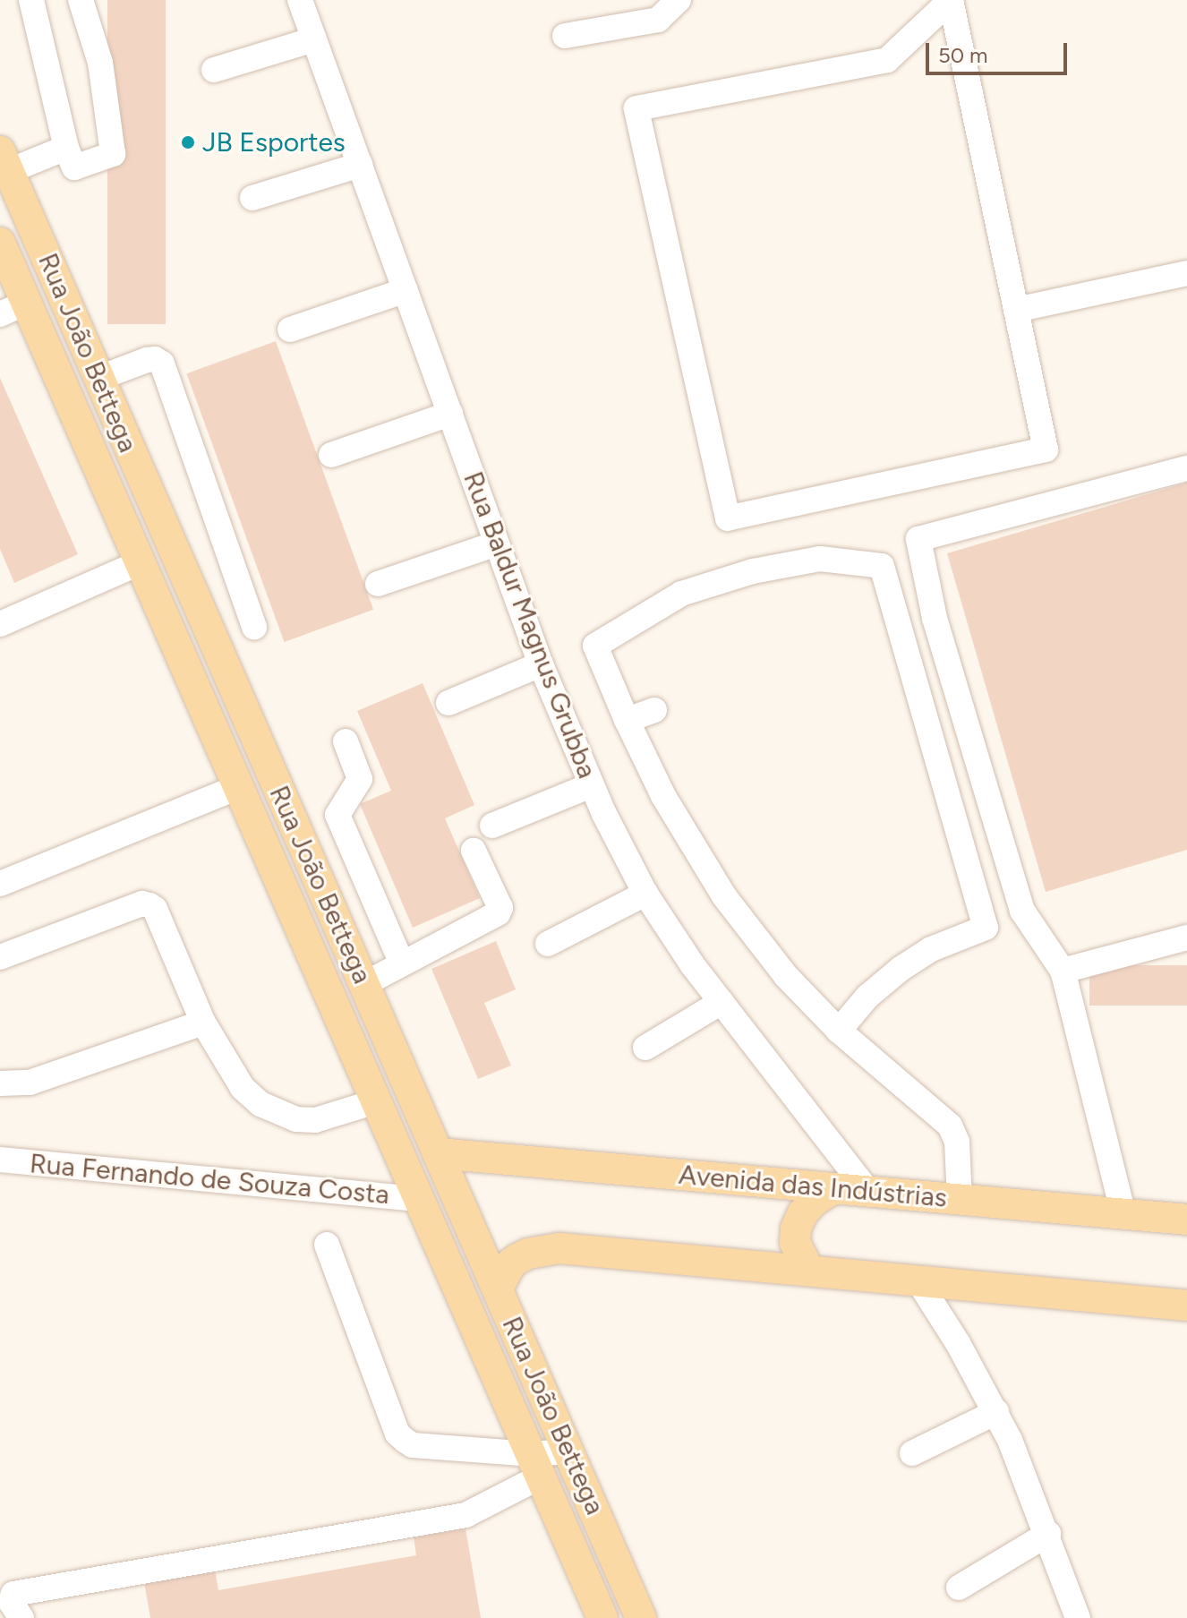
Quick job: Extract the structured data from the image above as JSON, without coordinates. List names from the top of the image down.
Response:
{
  "streets": {
    "main road": ["Rua João Bettega", "Avenida das Indústrias"],
    "street": ["Rua Baldur Magnus Grubba", "Rua Fernando de Souza Costa"]
  },
  "crossings": [
    ["Rua João Bettega", "Rua Fernando de Souza Costa"],
    ["Rua João Bettega", "Avenida das Indústrias"],
    ["Rua Baldur Magnus Grubba", "Avenida das Indústrias"]
  ],
  "places": ["JB Esportes"],
  "scale_bar": "50 m"
}
